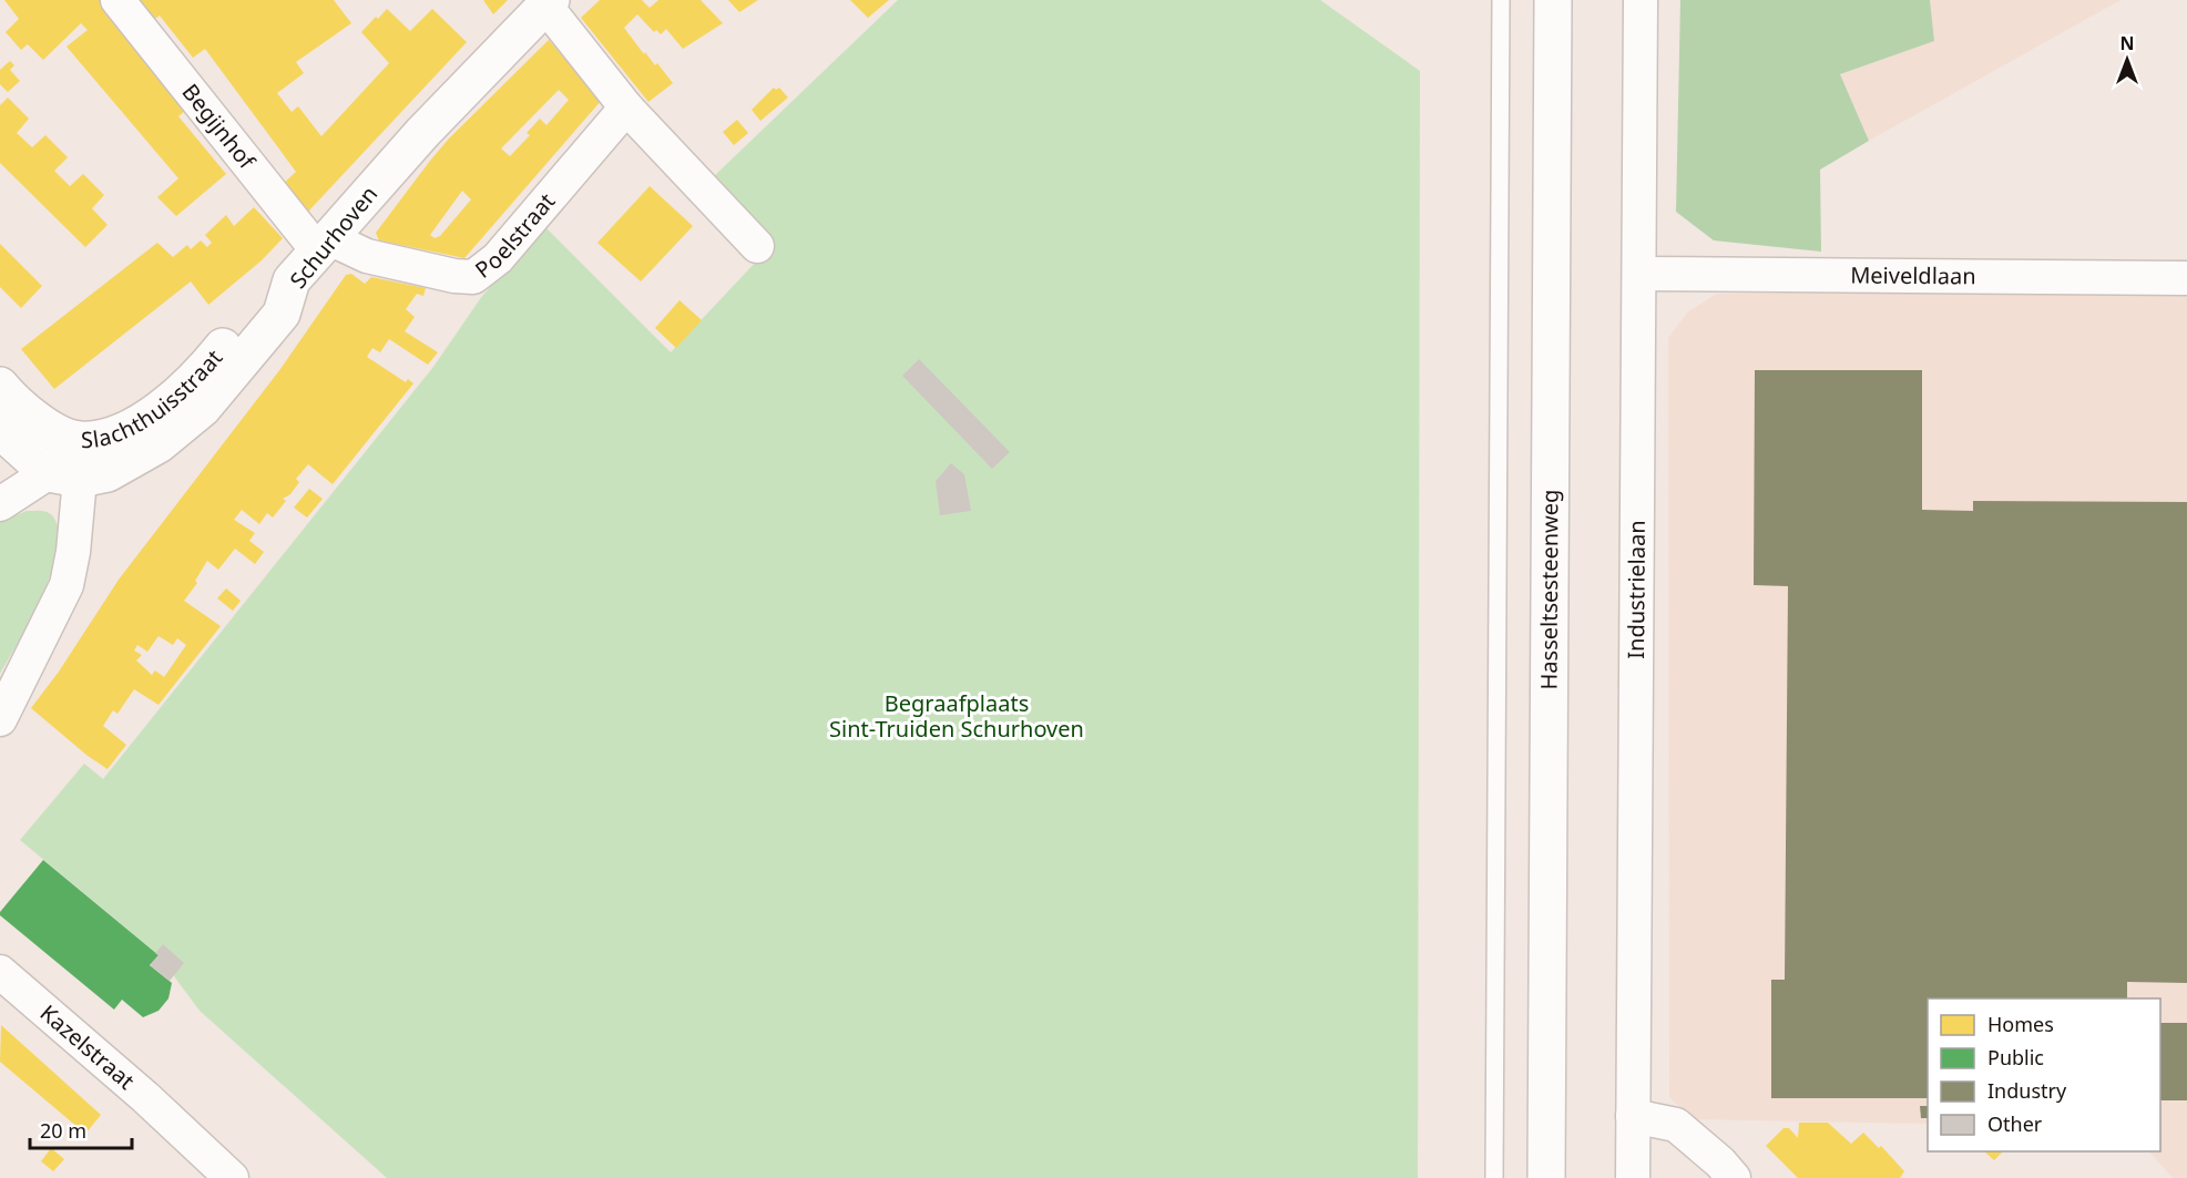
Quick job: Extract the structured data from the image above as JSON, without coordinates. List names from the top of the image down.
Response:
{
  "streets": {
    "main road": ["Schurhoven", "Slachthuisstraat", "Hasseltsesteenweg"],
    "street": [
      "Begijnhof",
      "Poelstraat",
      "Meiveldlaan",
      "Industrielaan",
      "Kazelstraat"
    ]
  },
  "crossings": [
    ["Begijnhof", "Poelstraat"],
    ["Begijnhof", "Schurhoven"],
    ["Poelstraat", "Schurhoven"],
    ["Schurhoven", "Slachthuisstraat"],
    ["Meiveldlaan", "Industrielaan"]
  ],
  "parks": ["Begraafplaats Sint-Truiden Schurhoven"],
  "legend": [
    "Homes",
    "Public",
    "Industry",
    "Other"
  ],
  "scale_bar": "20 m",
  "north": "top"
}
